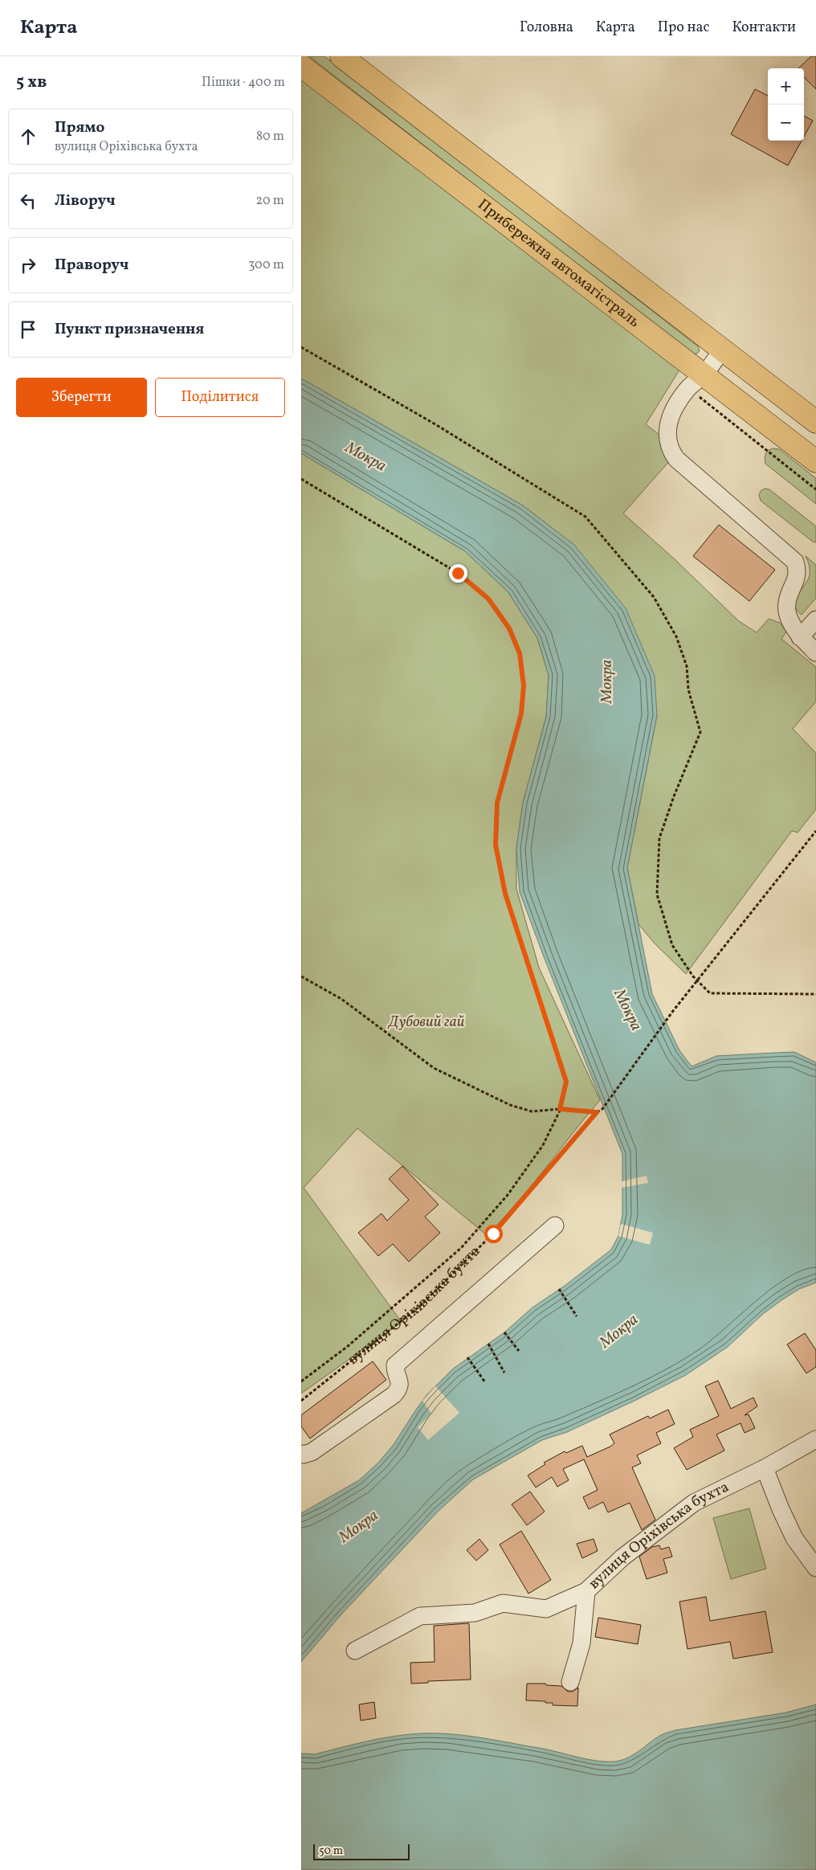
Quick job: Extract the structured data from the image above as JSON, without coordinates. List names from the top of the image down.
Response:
{
  "streets": {
    "main road": ["Прибережна автомагістраль"],
    "street": ["вулиця Оріхівська бухта"]
  },
  "water": ["Мокра"],
  "parks": ["Дубовий гай"],
  "scale_bar": "50 m",
  "page": {
    "header": "Карта",
    "nav": [
      "Головна",
      "Карта",
      "Про нас",
      "Контакти"
    ],
    "heading": ["5 хв", "Пішки · 400 m"],
    "map_buttons": ["+", "−"],
    "list": [
      ["Прямо", "вулиця Оріхівська бухта", "80 m"],
      ["Ліворуч", "20 m"],
      ["Праворуч", "300 m"],
      "Пункт призначення"
    ],
    "buttons": ["Зберегти", "Поділитися"],
    "scale": "50 m"
  }
}
